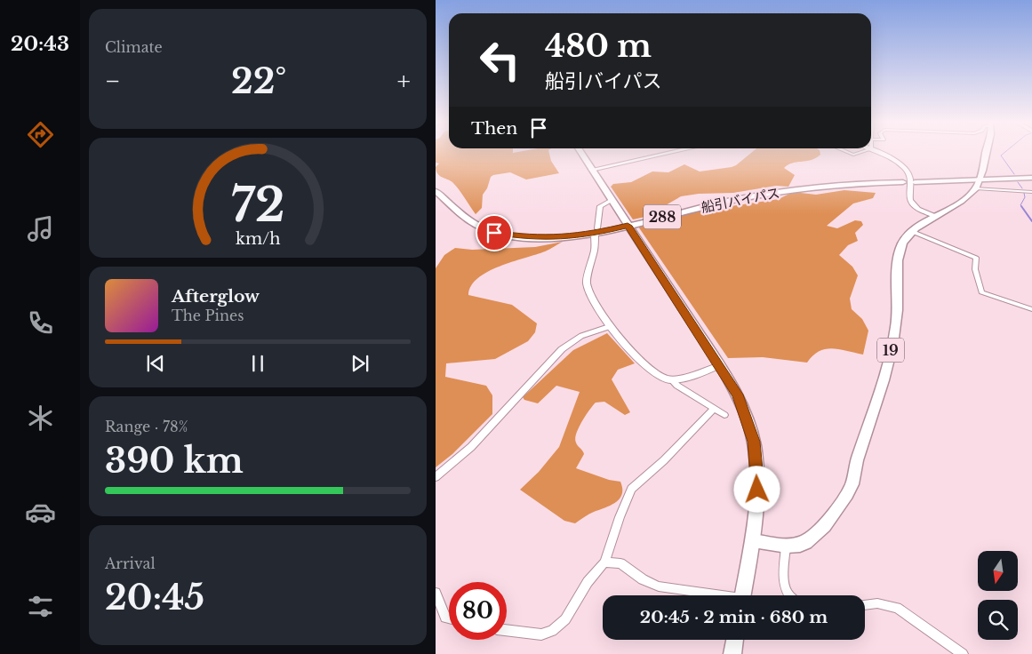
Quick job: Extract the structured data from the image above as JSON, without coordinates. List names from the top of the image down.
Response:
{
  "streets": {
    "main road": ["船引バイパス", "288", "19"]
  },
  "north": "bottom",
  "page": {
    "tabs": "20:43",
    "tile": [
      "Climate",
      ["Range · 78%", "390 km"],
      ["Arrival", "20:45"]
    ],
    "turn": ["480 m", "船引バイパス"],
    "heat": ["−", "22°", "+"],
    "then": "Then",
    "song": ["Afterglow", "The Pines"],
    "limit": "80",
    "trip": "20:45 · 2 min · 680 m",
    "gauge": ["72", "km/h"]
  }
}
